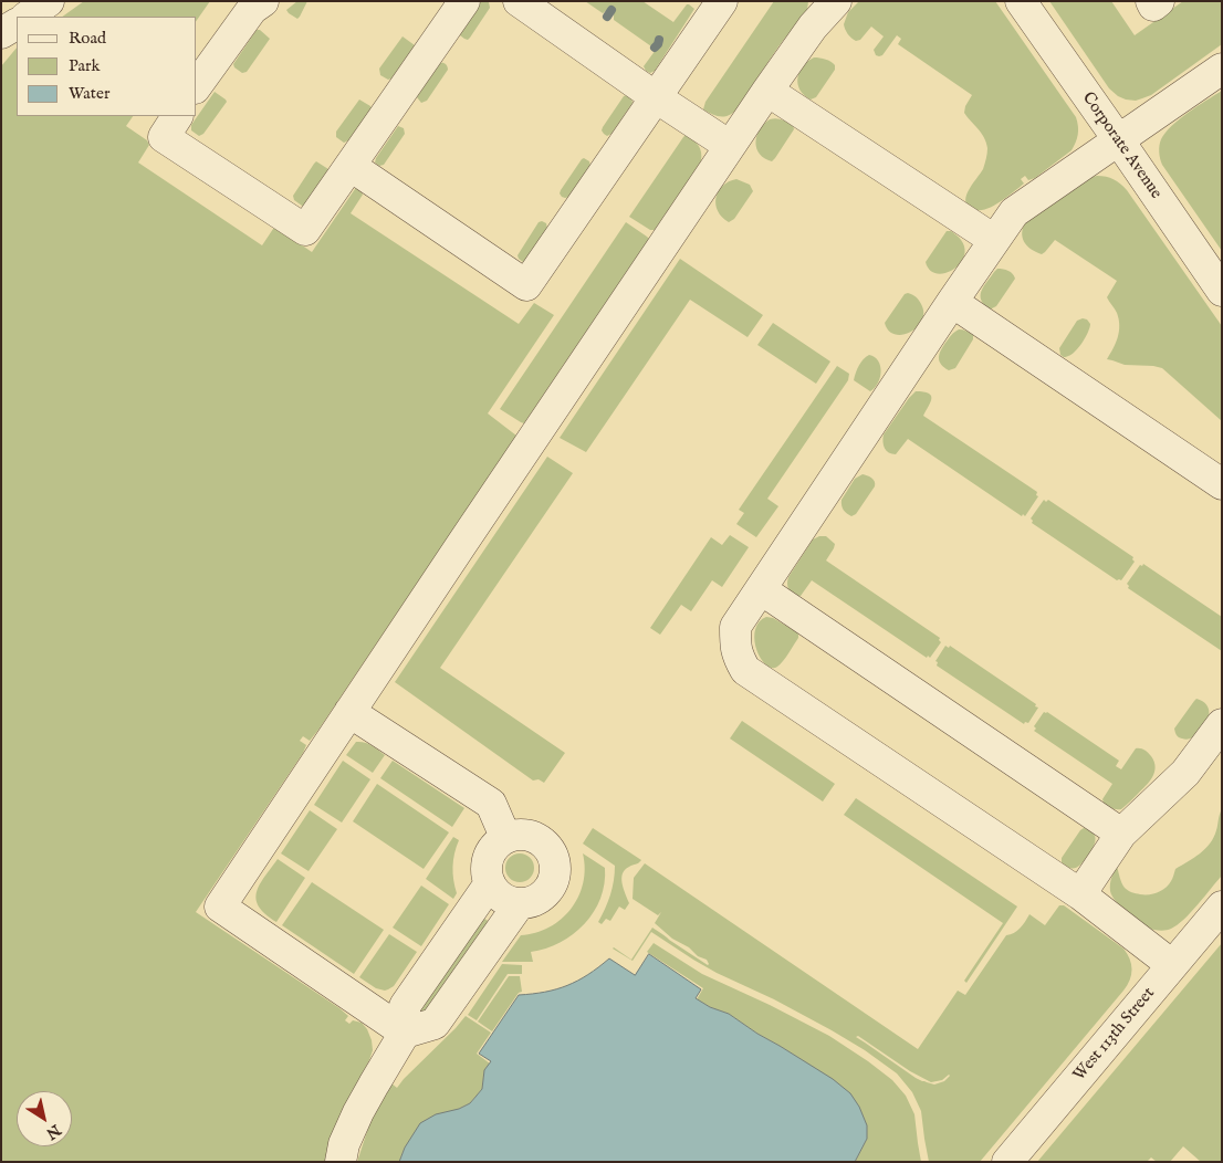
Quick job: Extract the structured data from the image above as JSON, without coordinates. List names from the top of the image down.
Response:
{
  "streets": {
    "street": ["Corporate Avenue", "West 113th Street"]
  },
  "legend": ["Road", "Park", "Water"],
  "north": "bottom right"
}
